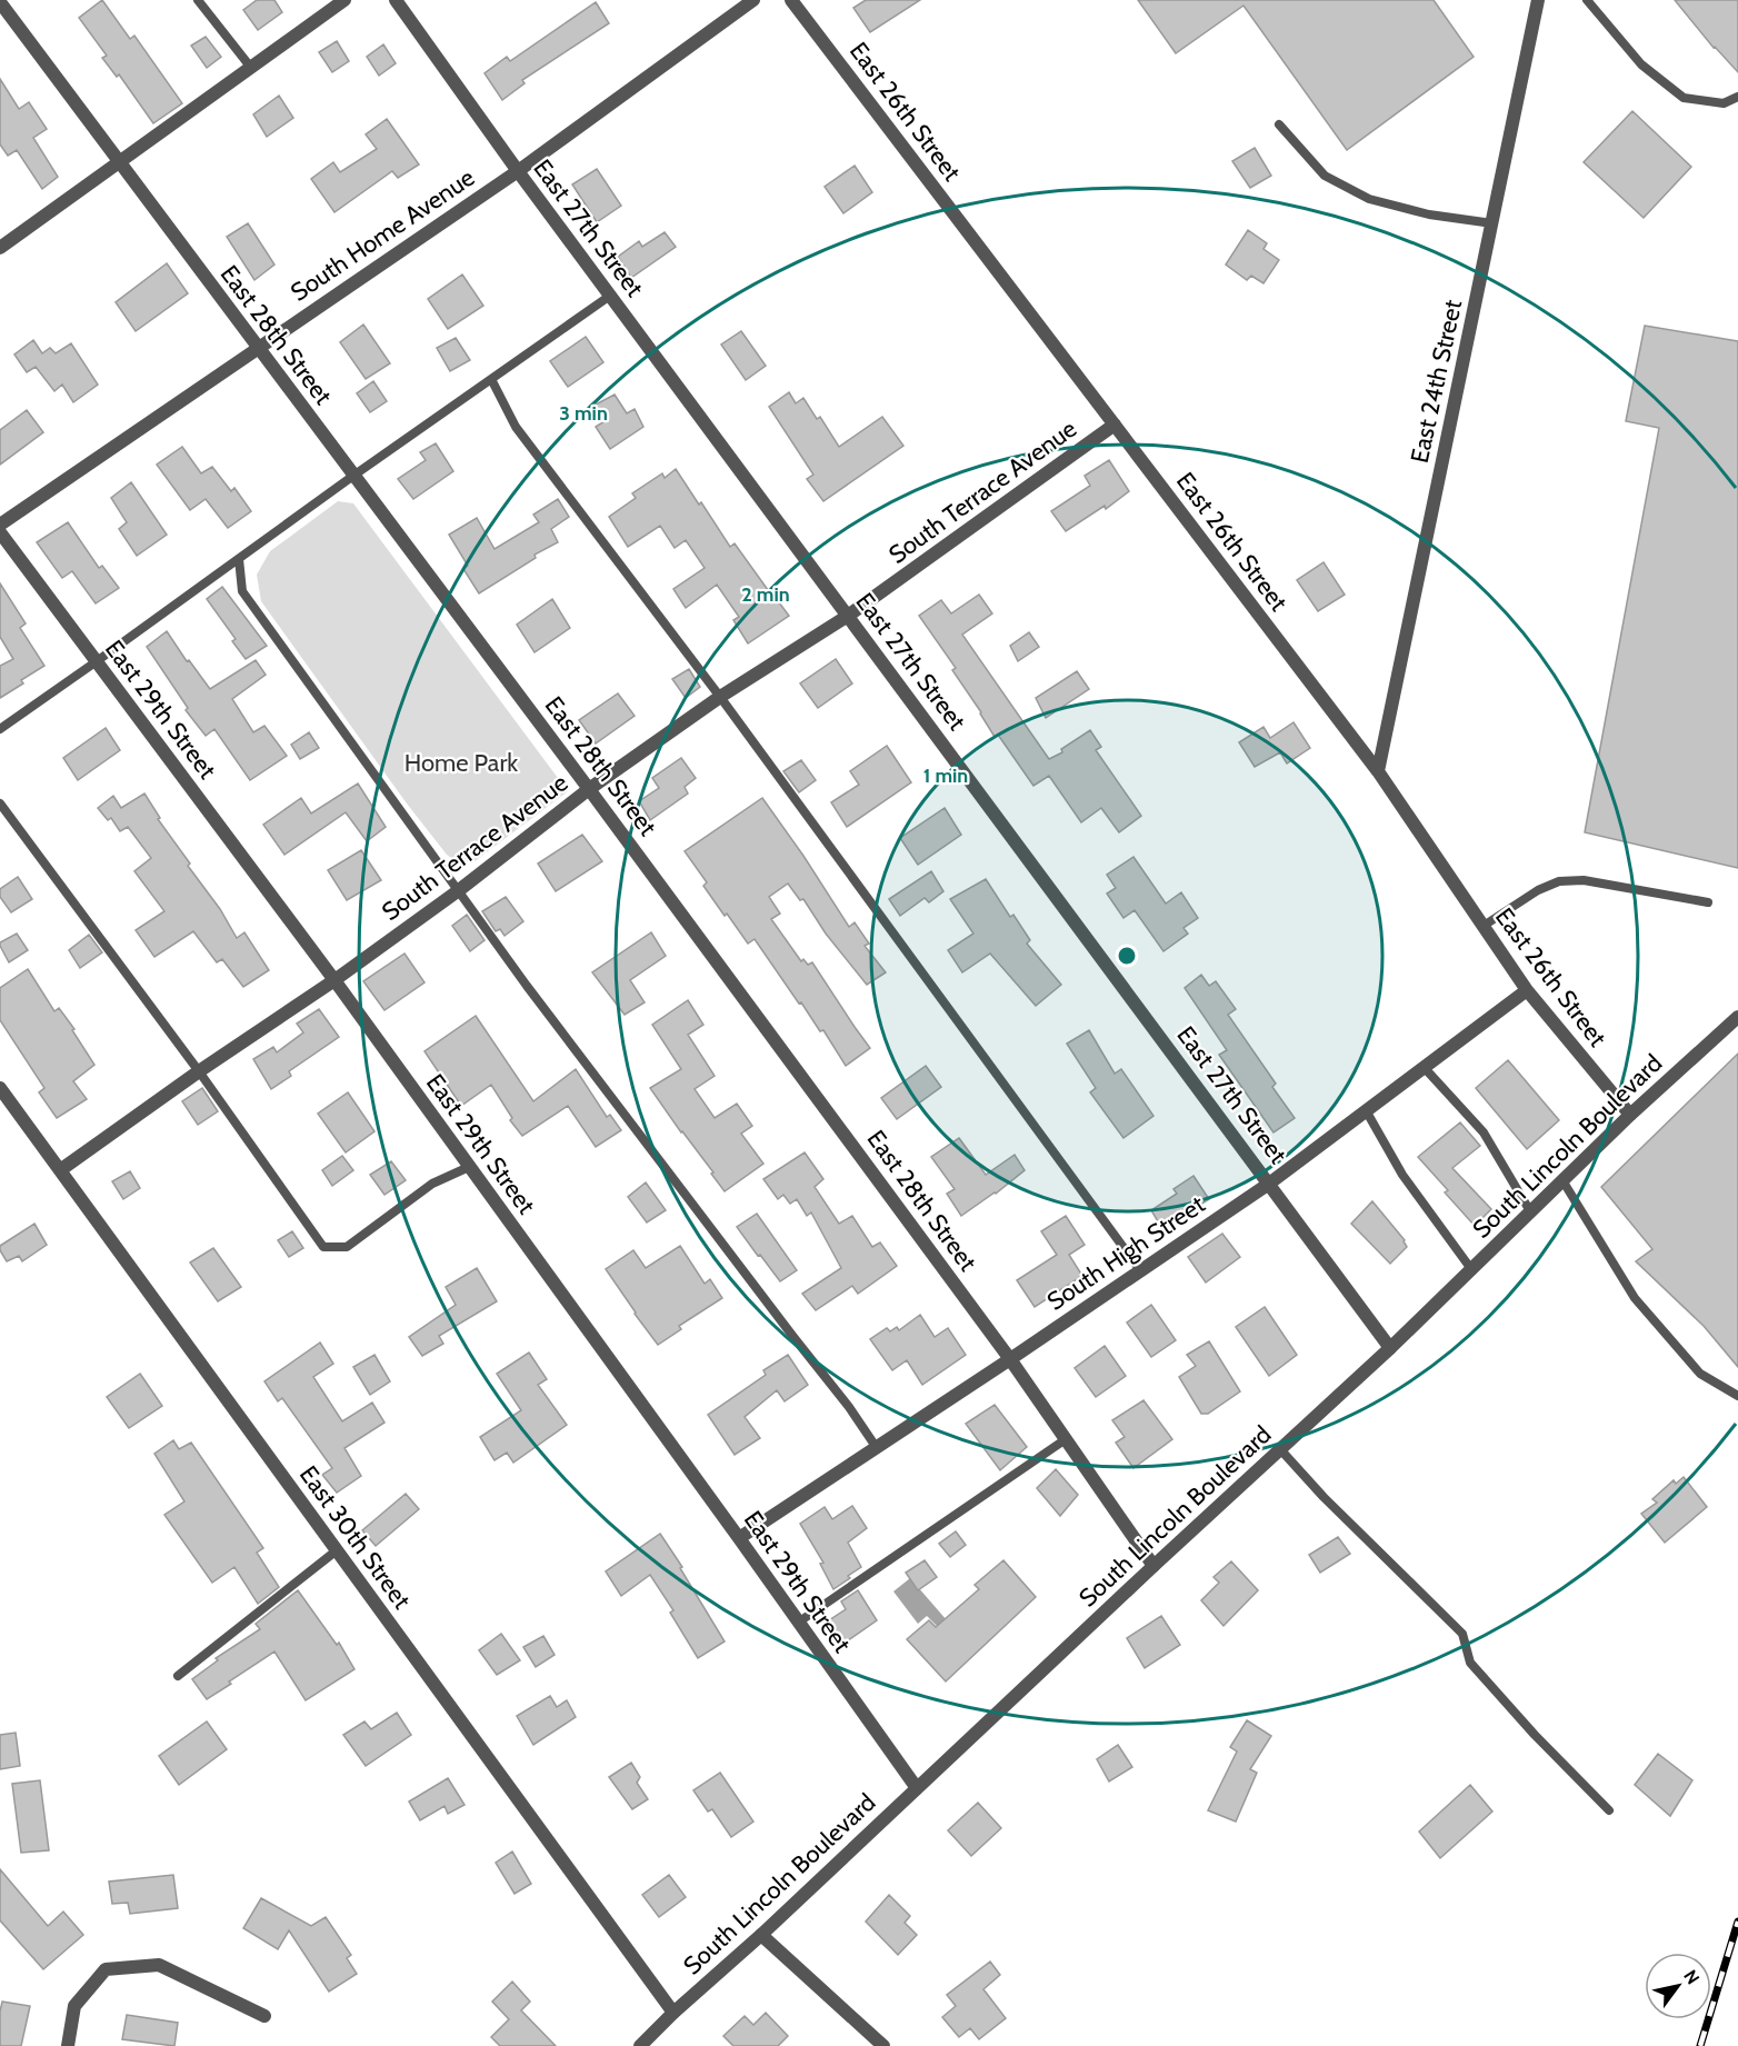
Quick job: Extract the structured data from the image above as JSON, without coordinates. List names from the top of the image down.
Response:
{
  "streets": {
    "street": [
      "East 26th Street",
      "East 27th Street",
      "South Home Avenue",
      "East 28th Street",
      "East 24th Street",
      "South Terrace Avenue",
      "East 29th Street",
      "South Lincoln Boulevard",
      "South High Street",
      "East 30th Street"
    ]
  },
  "crossings": [
    ["East 26th Street", "East 24th Street"],
    ["East 26th Street", "South Terrace Avenue"],
    ["East 26th Street", "South Lincoln Boulevard"],
    ["East 26th Street", "South High Street"],
    ["East 27th Street", "South Home Avenue"],
    ["East 27th Street", "South Terrace Avenue"],
    ["East 27th Street", "South Lincoln Boulevard"],
    ["East 27th Street", "South High Street"],
    ["South Home Avenue", "East 28th Street"],
    ["East 28th Street", "South Terrace Avenue"],
    ["East 28th Street", "South Lincoln Boulevard"],
    ["East 28th Street", "South High Street"],
    ["South Terrace Avenue", "East 29th Street"],
    ["South Terrace Avenue", "East 30th Street"],
    ["East 29th Street", "South Lincoln Boulevard"],
    ["East 29th Street", "South High Street"],
    ["South Lincoln Boulevard", "East 30th Street"]
  ],
  "parks": ["Home Park"],
  "north": "top right",
  "rings": ["3 min", "2 min", "1 min"]
}
